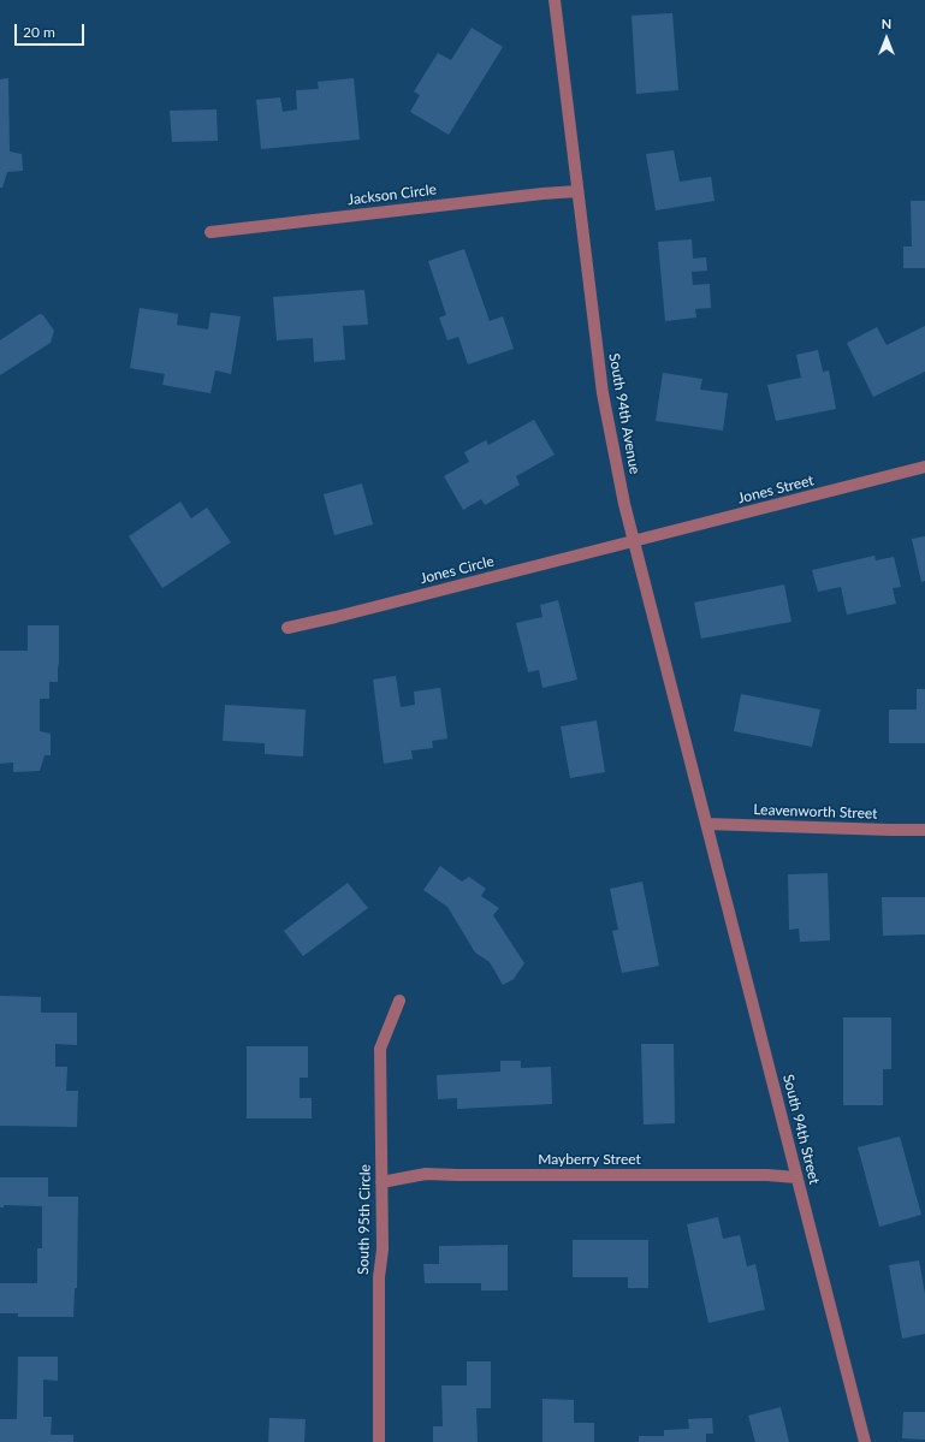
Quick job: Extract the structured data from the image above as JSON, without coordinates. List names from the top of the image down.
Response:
{
  "streets": {
    "street": [
      "Jackson Circle",
      "South 94th Avenue",
      "Jones Street",
      "Jones Circle",
      "Leavenworth Street",
      "South 94th Street",
      "Mayberry Street",
      "South 95th Circle"
    ]
  },
  "crossings": [
    ["Jackson Circle", "South 94th Avenue"],
    ["South 94th Avenue", "Jones Street"],
    ["South 94th Avenue", "Jones Circle"],
    ["South 94th Avenue", "Leavenworth Street"],
    ["South 94th Avenue", "South 94th Street"],
    ["Jones Street", "Jones Circle"],
    ["Leavenworth Street", "South 94th Street"],
    ["South 94th Street", "Mayberry Street"],
    ["Mayberry Street", "South 95th Circle"]
  ],
  "scale_bar": "20 m",
  "north": "top"
}
